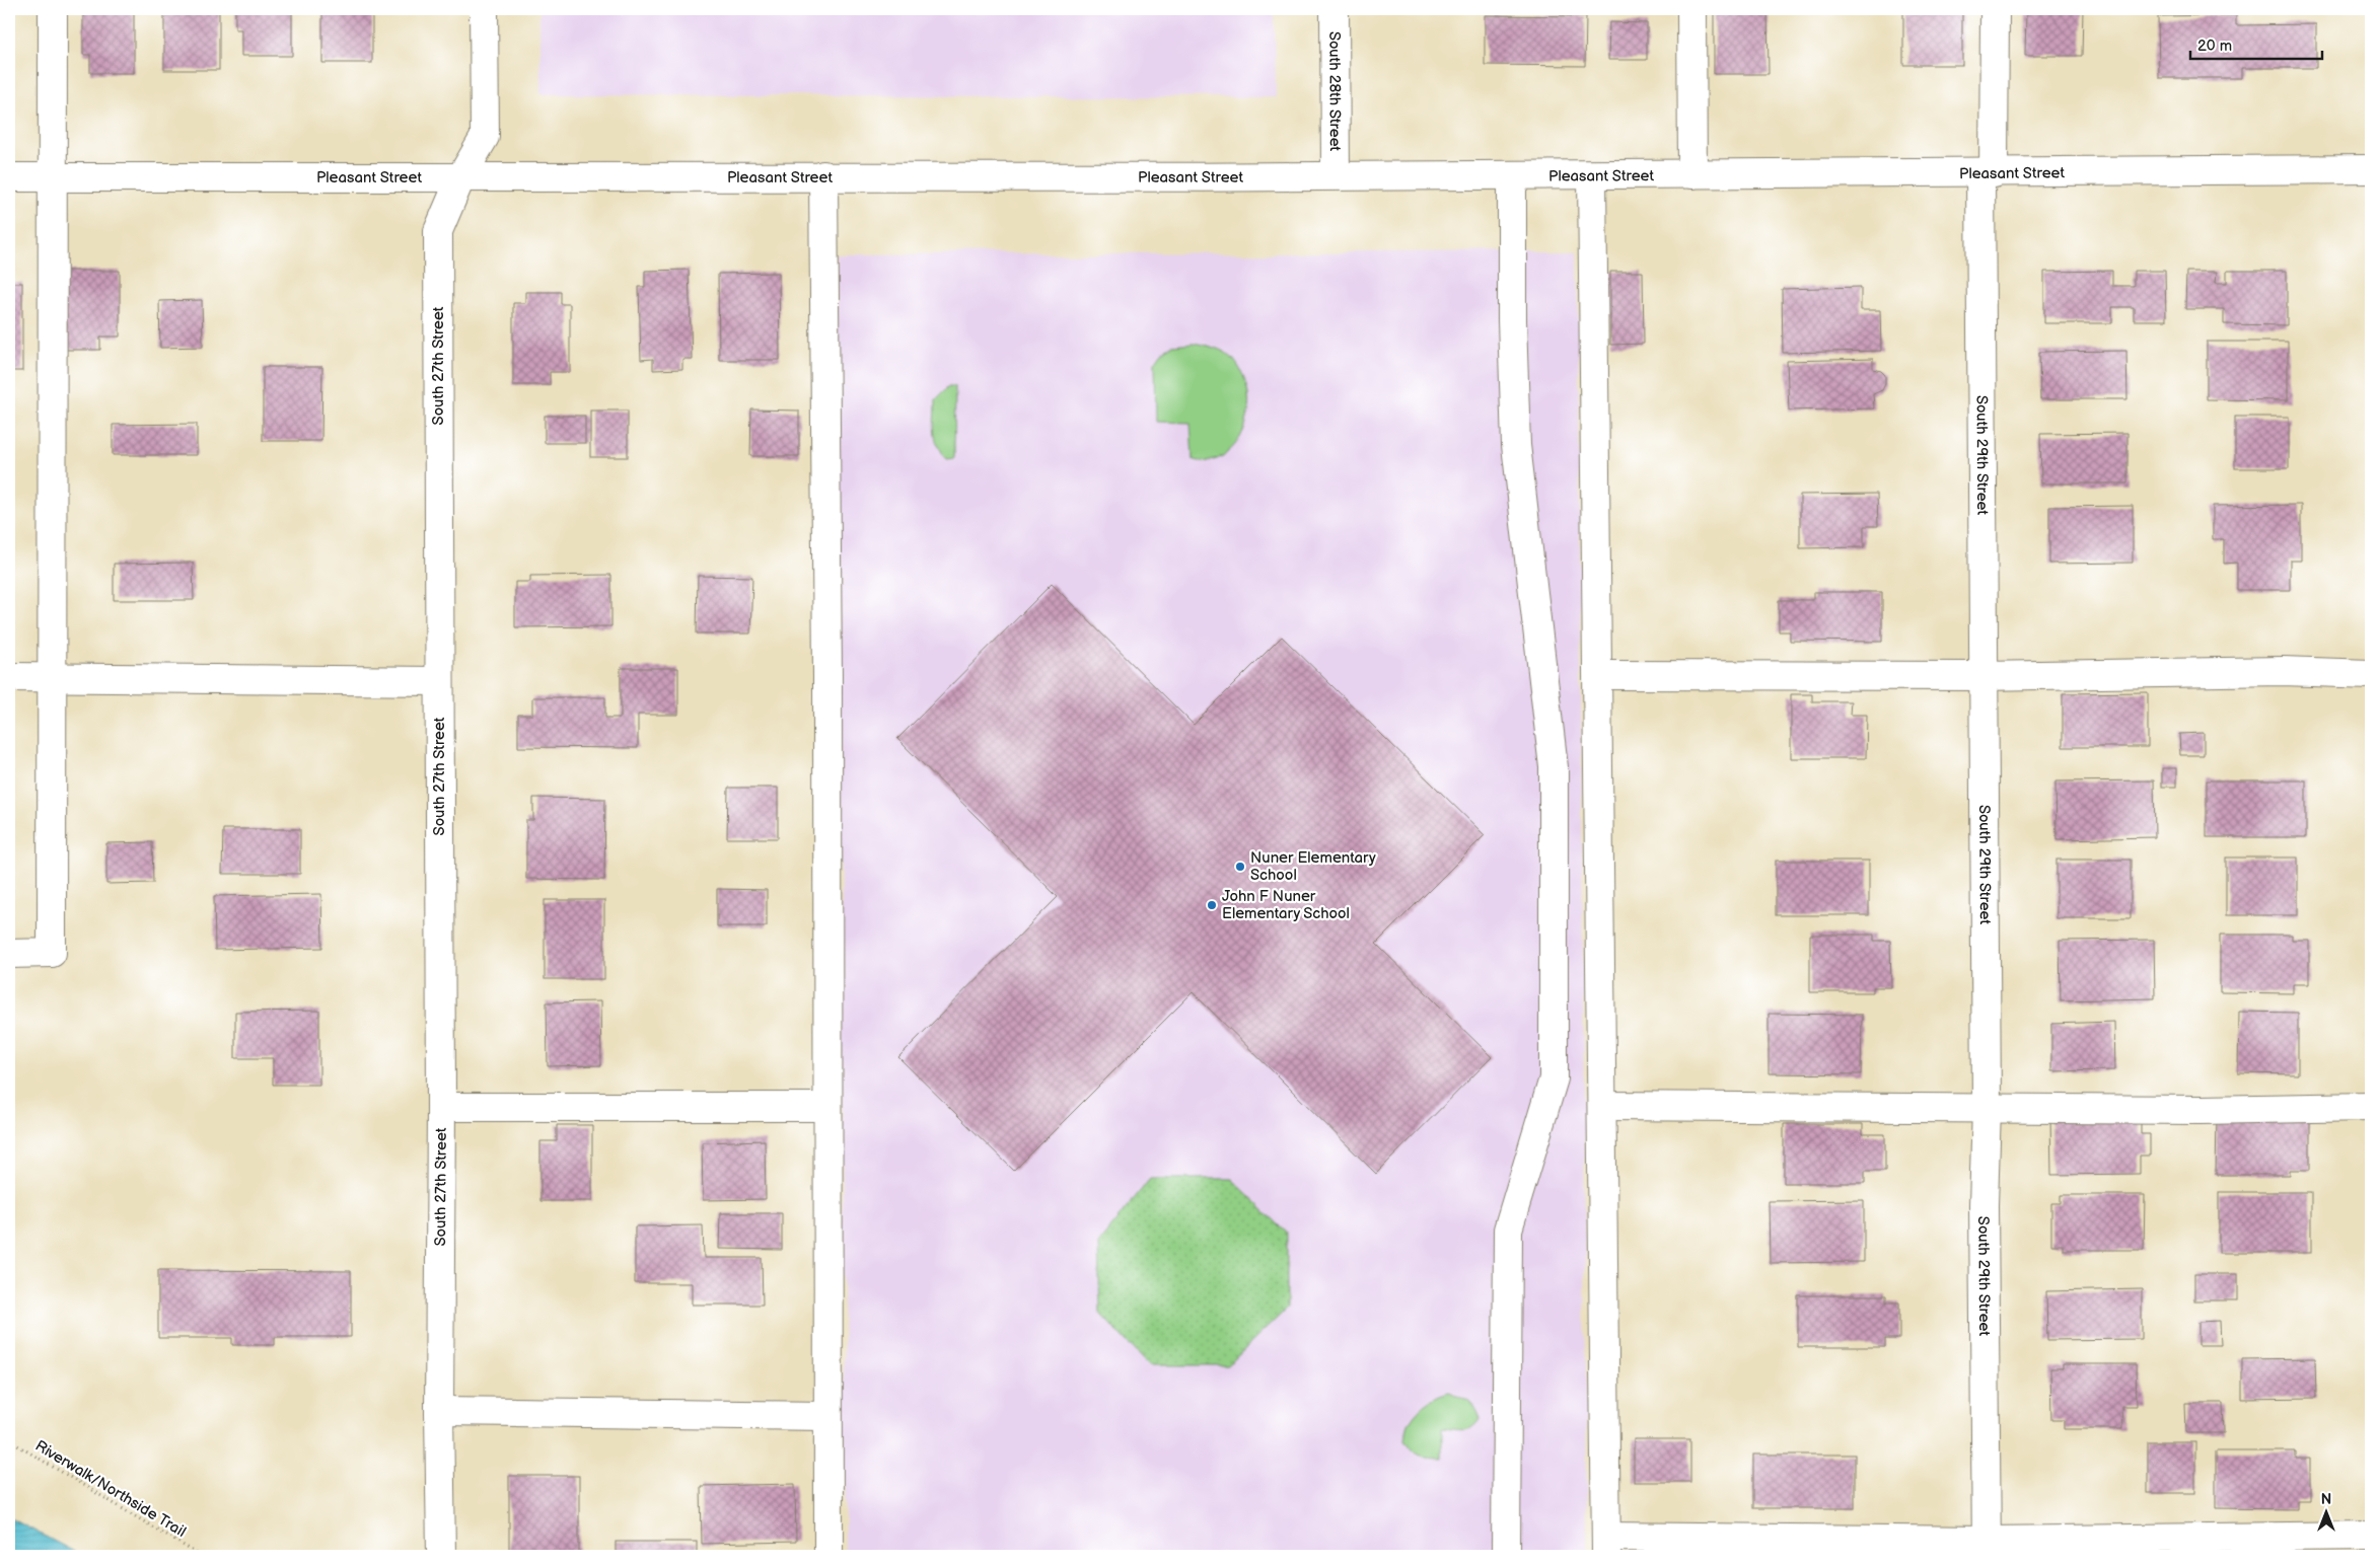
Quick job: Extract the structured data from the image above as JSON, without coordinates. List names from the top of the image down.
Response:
{
  "streets": {
    "street": [
      "South 28th Street",
      "Pleasant Street",
      "South 27th Street",
      "South 29th Street"
    ],
    "path": ["Riverwalk/Northside Trail"]
  },
  "crossings": [
    ["South 28th Street", "Pleasant Street"],
    ["Pleasant Street", "South 27th Street"],
    ["Pleasant Street", "South 29th Street"]
  ],
  "places": ["Nuner Elementary School", "John F Nuner Elementary School"],
  "scale_bar": "20 m",
  "north": "top"
}
